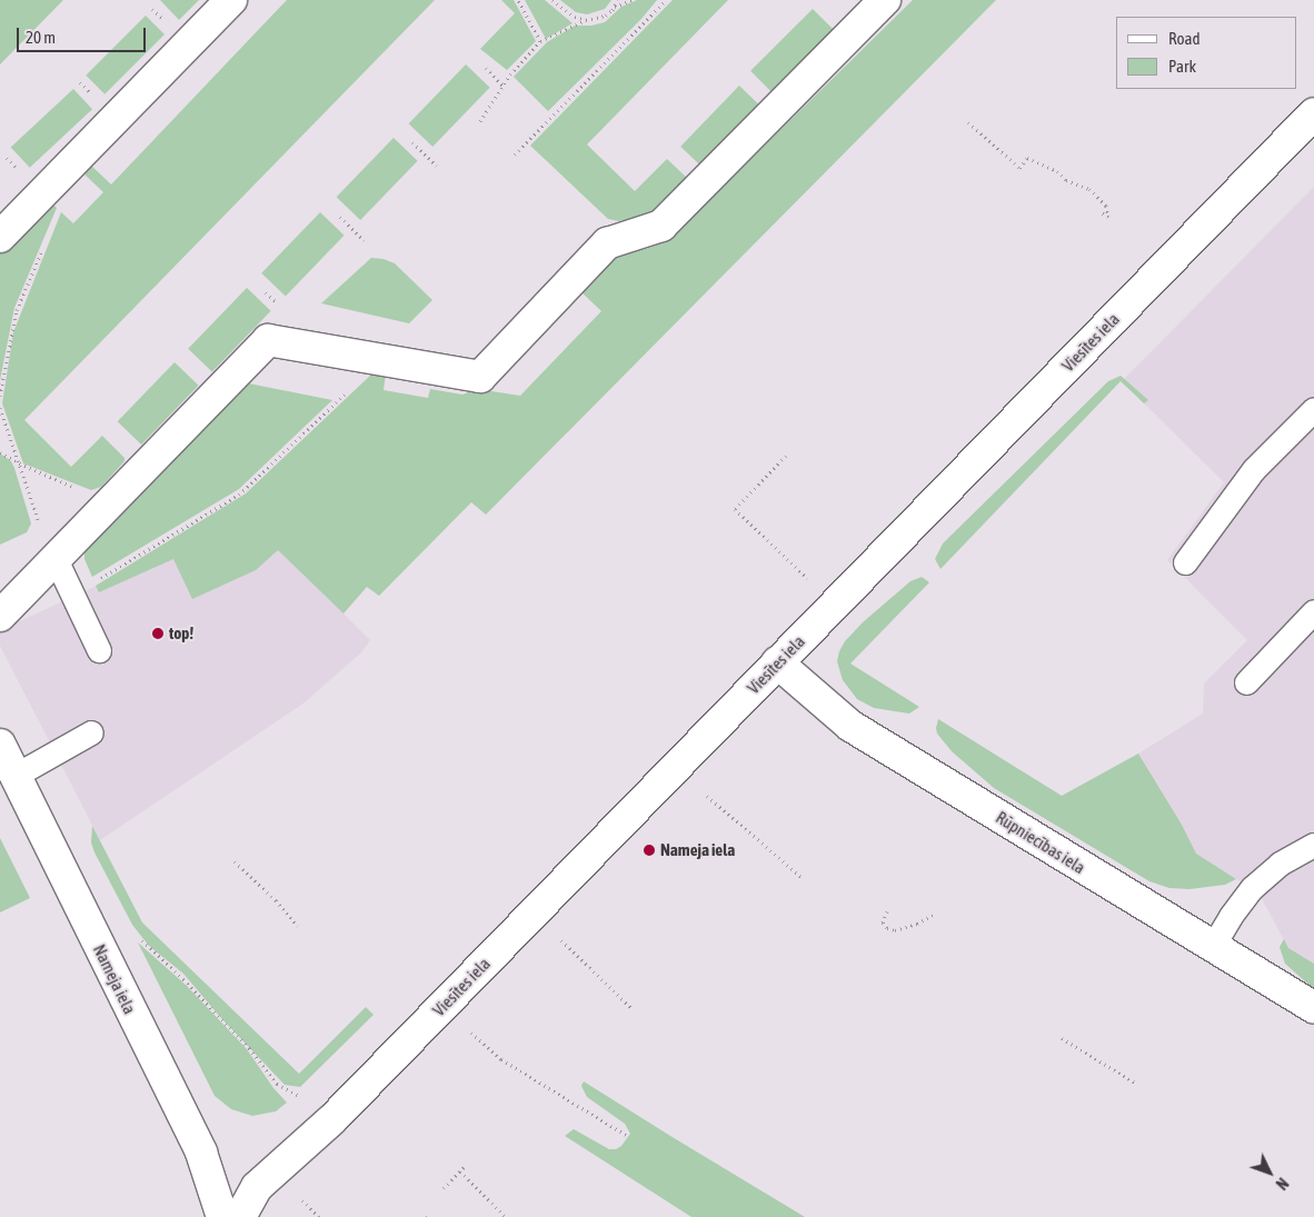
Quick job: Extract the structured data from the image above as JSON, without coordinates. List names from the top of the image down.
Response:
{
  "streets": {
    "street": ["Viesītes iela", "Rūpniecības iela", "Nameja iela"]
  },
  "crossings": [
    ["Viesītes iela", "Rūpniecības iela"]
  ],
  "places": ["top!", "Nameja iela"],
  "legend": ["Road", "Park"],
  "scale_bar": "20 m",
  "north": "bottom right"
}
